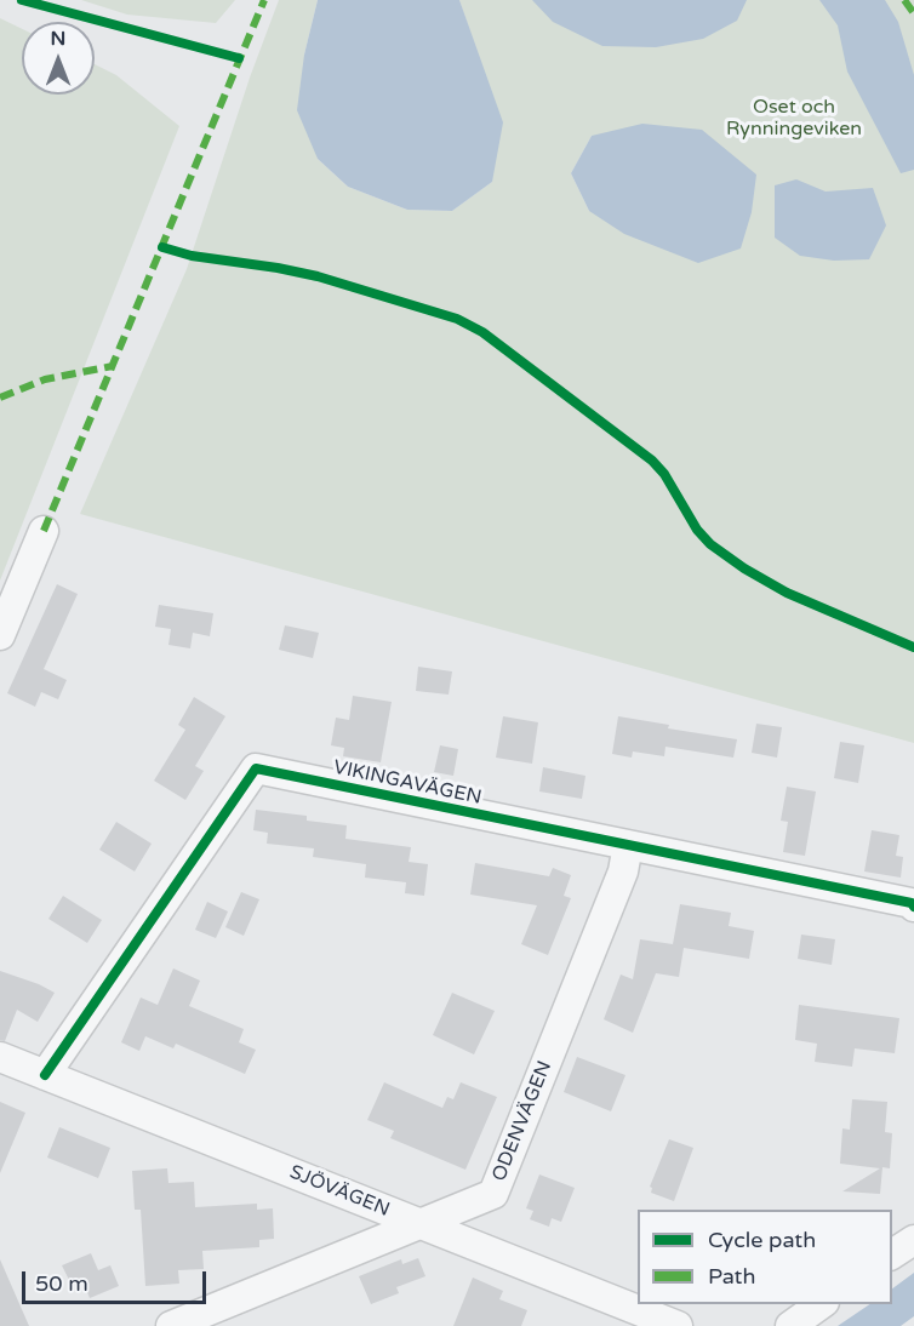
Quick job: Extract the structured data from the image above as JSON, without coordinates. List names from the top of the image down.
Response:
{
  "streets": {
    "street": ["VIKINGAVÄGEN", "ODENVÄGEN", "SJÖVÄGEN"]
  },
  "crossings": [
    ["VIKINGAVÄGEN", "ODENVÄGEN"],
    ["VIKINGAVÄGEN", "SJÖVÄGEN"],
    ["ODENVÄGEN", "SJÖVÄGEN"]
  ],
  "parks": ["Oset och Rynningeviken"],
  "legend": ["Cycle path", "Path"],
  "scale_bar": "50 m",
  "north": "top"
}
